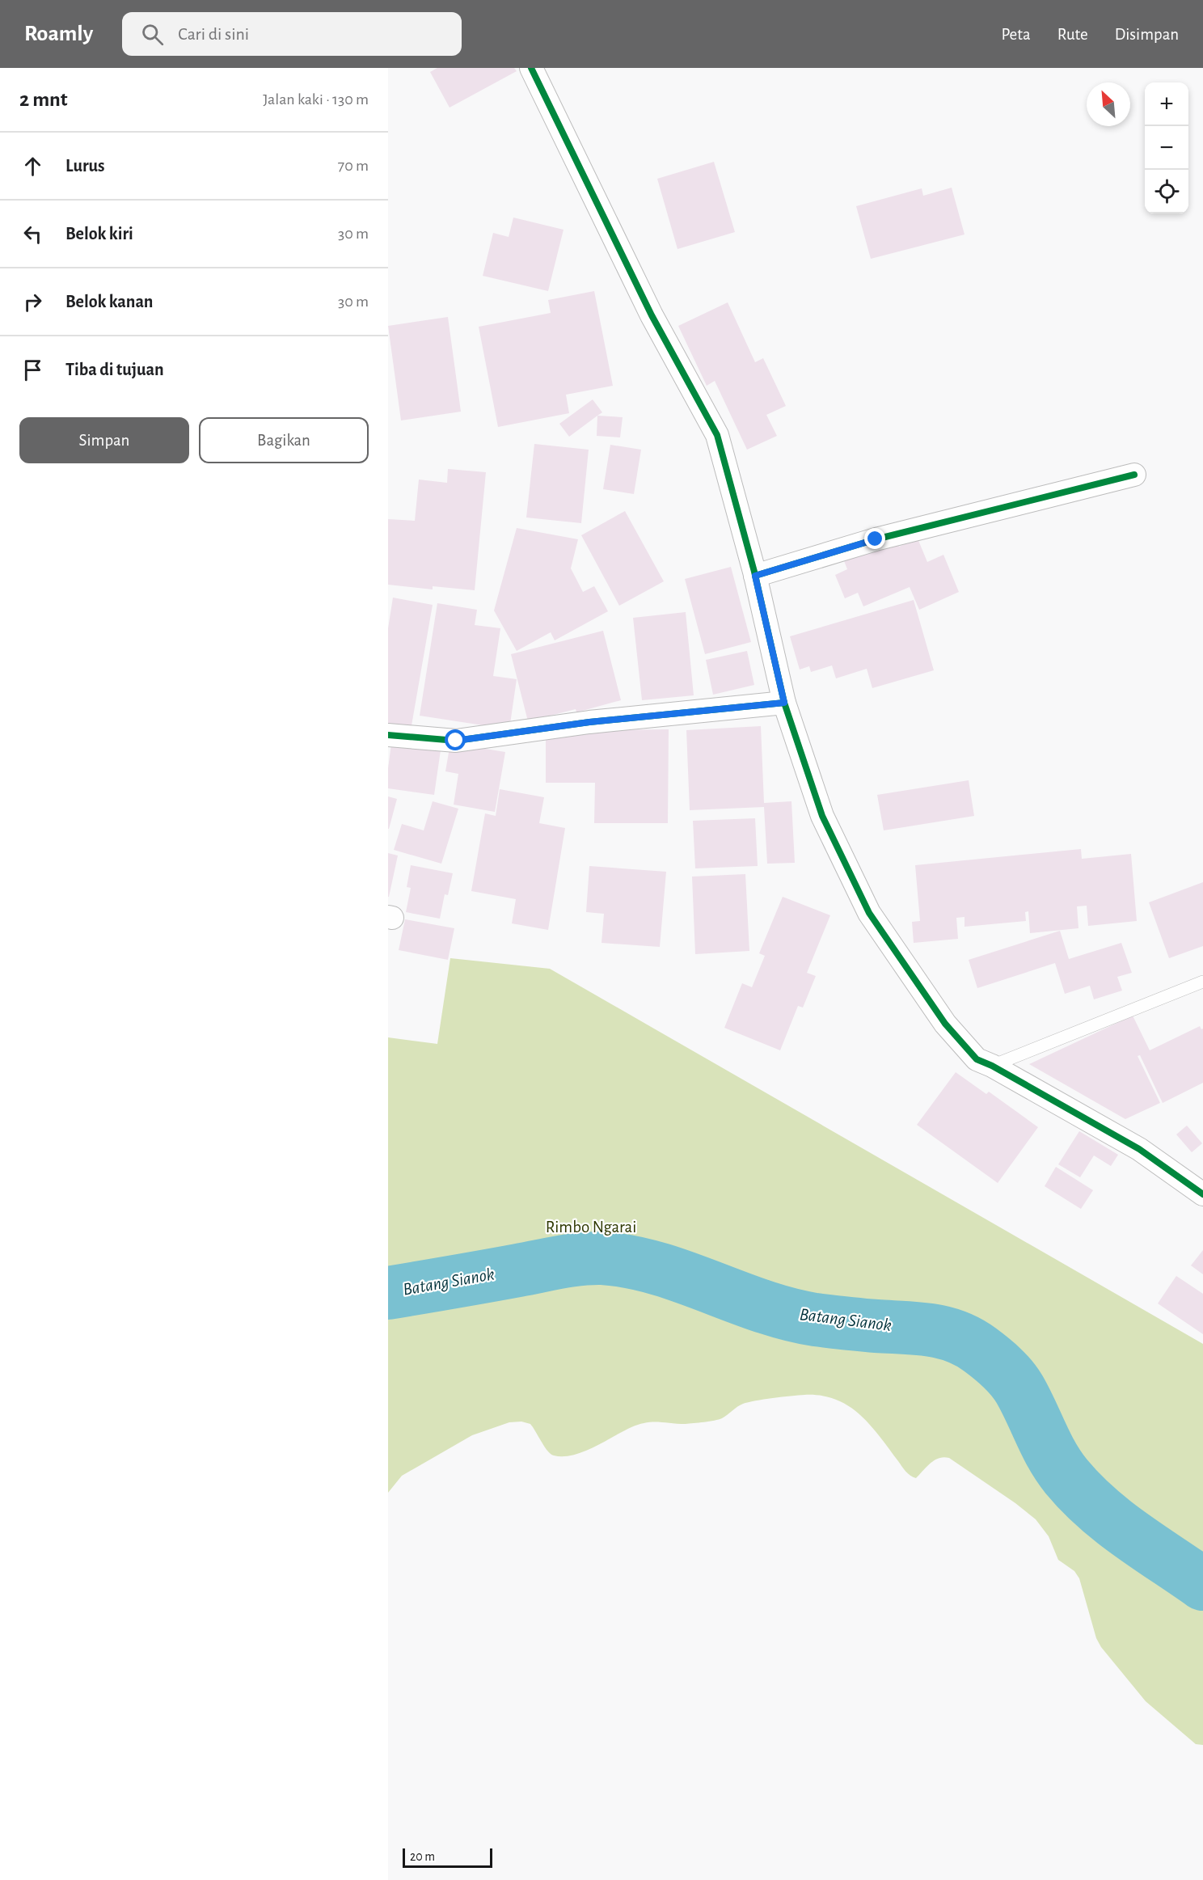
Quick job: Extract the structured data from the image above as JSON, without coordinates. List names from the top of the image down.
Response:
{
  "water": ["Batang Sianok"],
  "parks": ["Rimbo Ngarai"],
  "scale_bar": "20 m",
  "north": "top left",
  "page": {
    "header": "Roamly",
    "search": "Cari di sini",
    "nav": ["Peta", "Rute", "Disimpan"],
    "heading": ["2 mnt", "Jalan kaki · 130 m"],
    "map_buttons": ["+", "−"],
    "list": [
      ["Lurus", "70 m"],
      ["Belok kiri", "30 m"],
      ["Belok kanan", "30 m"],
      "Tiba di tujuan"
    ],
    "buttons": ["Simpan", "Bagikan"],
    "scale": "20 m"
  }
}
